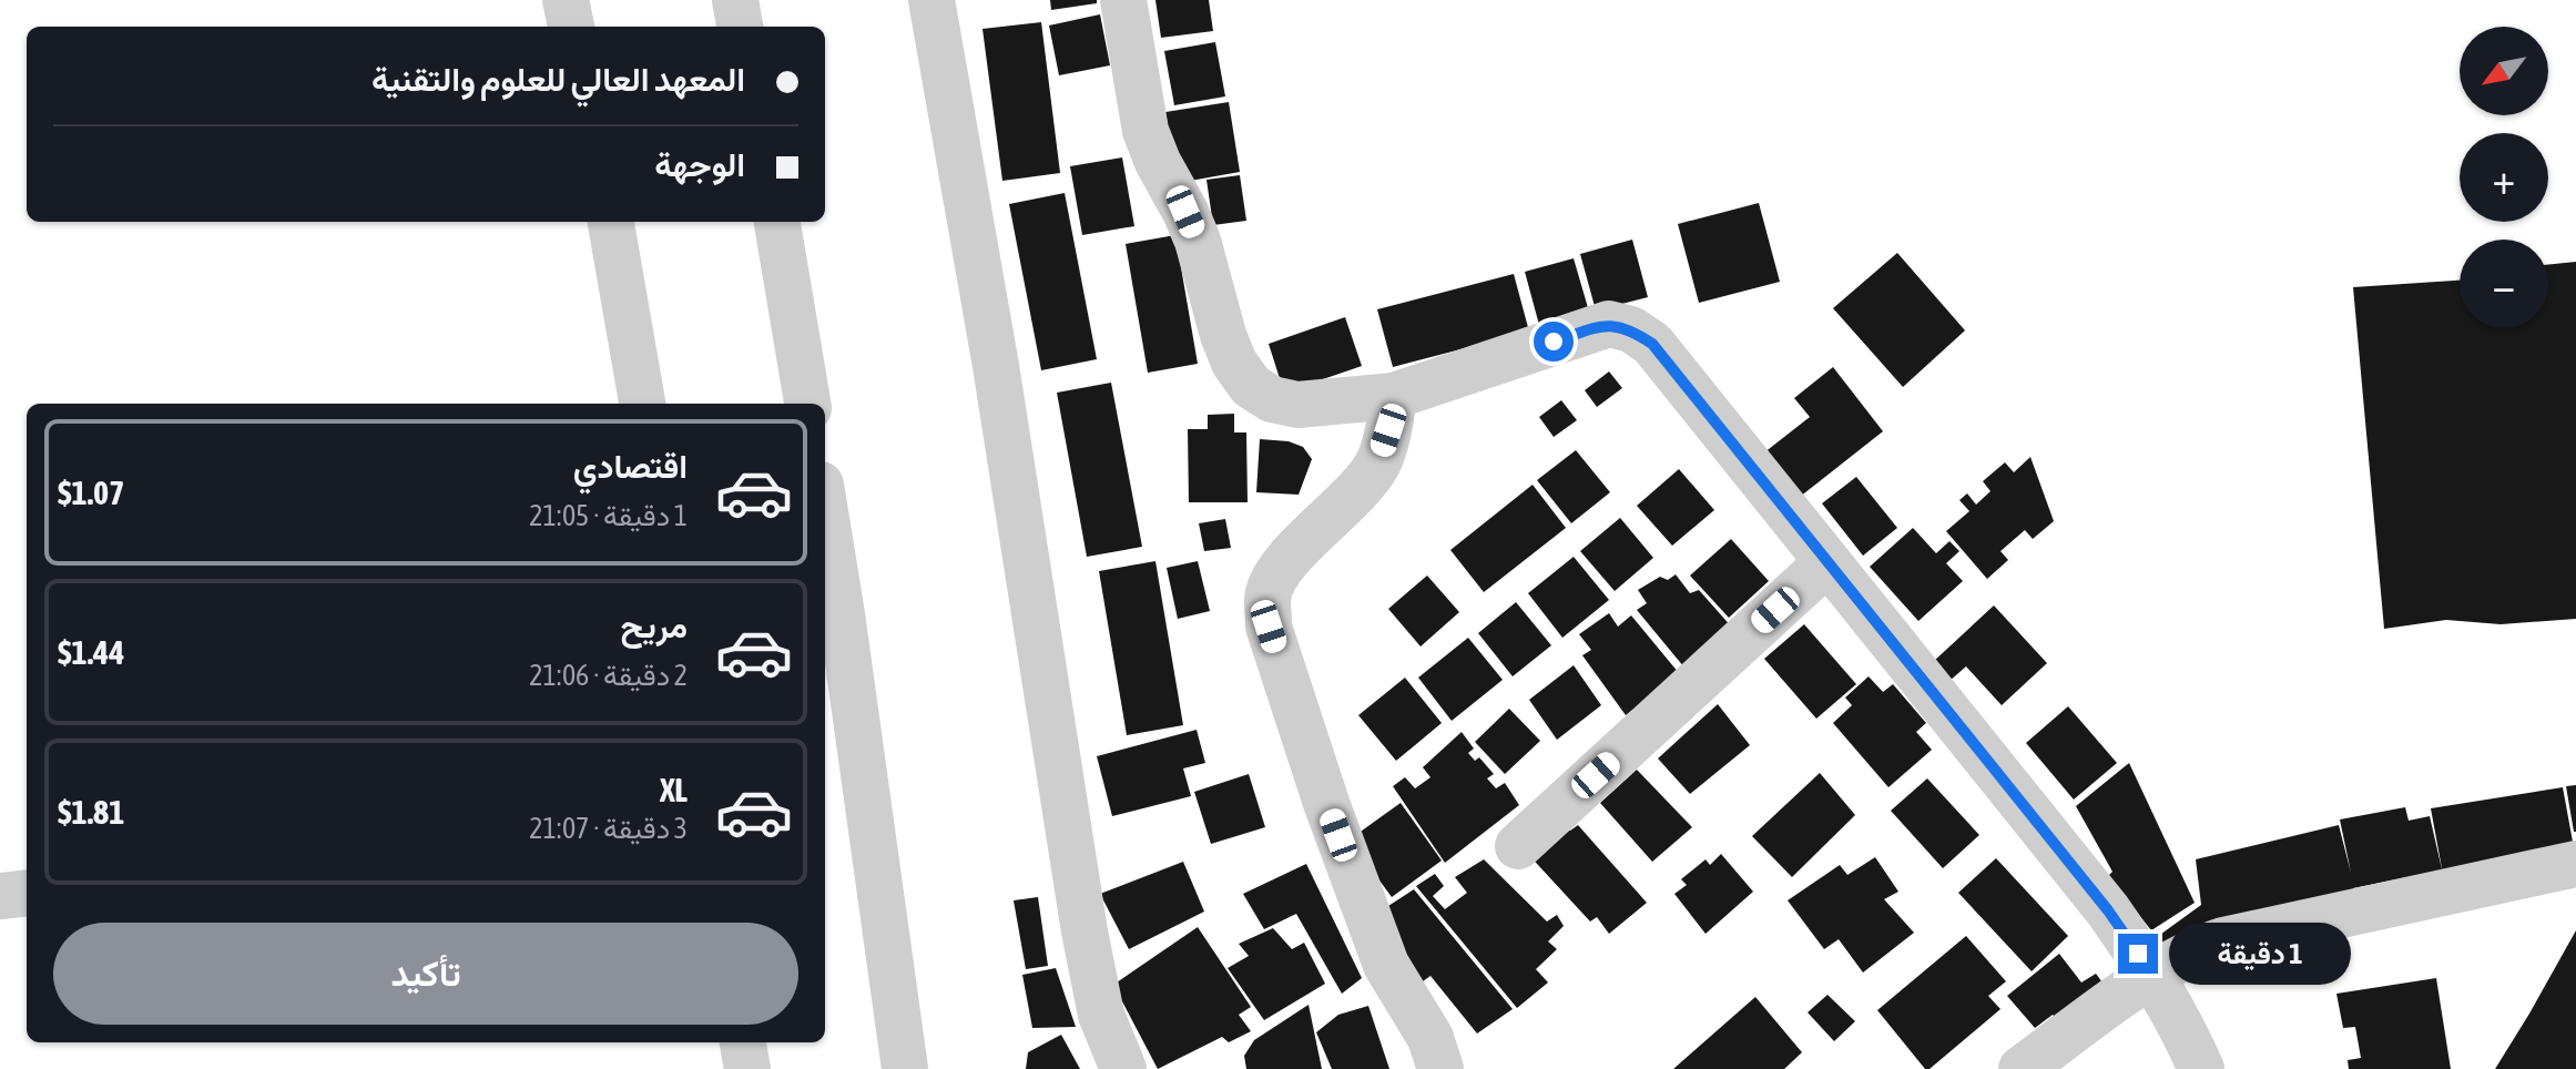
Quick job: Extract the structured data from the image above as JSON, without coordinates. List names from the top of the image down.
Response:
{
  "north": "bottom left",
  "page": {
    "map_buttons": ["+", "−"],
    "banner": ["المعهد العالي للعلوم والتقنية", "الوجهة"],
    "list": [
      {
        "name": "اقتصادي",
        "note": "1 دقيقة · 21:05",
        "value": "$1.07"
      },
      {
        "name": "مريح",
        "note": "2 دقيقة · 21:06",
        "value": "$1.44"
      },
      {
        "name": "XL",
        "note": "3 دقيقة · 21:07",
        "value": "$1.81"
      }
    ],
    "buttons": "تأكيد",
    "bubble": "1 دقيقة"
  }
}
